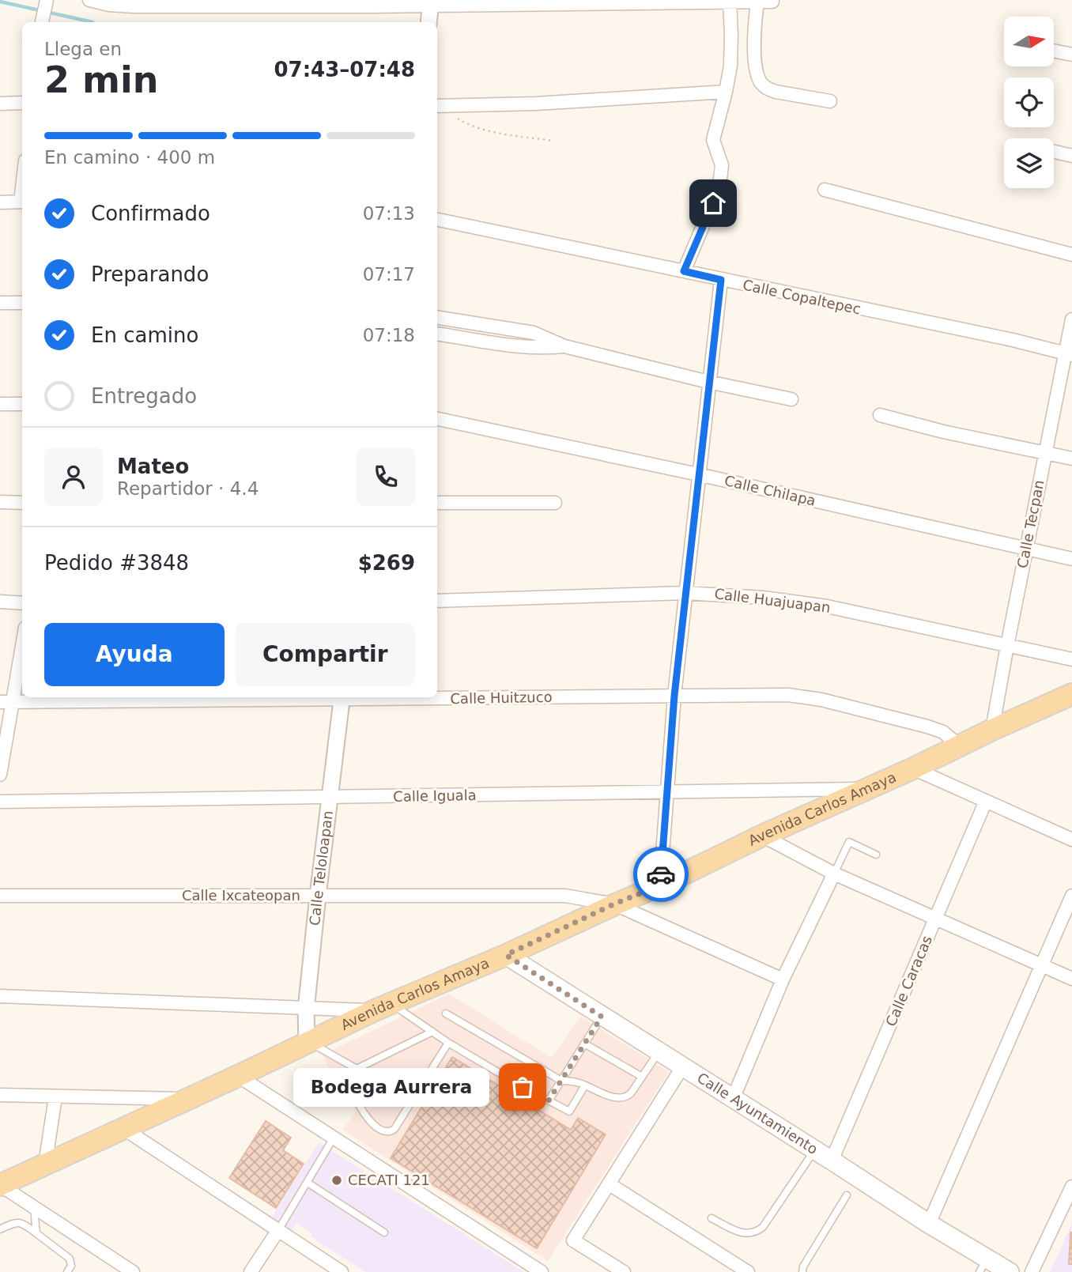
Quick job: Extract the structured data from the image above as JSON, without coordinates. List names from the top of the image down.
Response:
{
  "streets": {
    "main road": ["Avenida Carlos Amaya", "Calle Ayuntamiento"],
    "street": [
      "Calle Copaltepec",
      "Calle Chilapa",
      "Calle Tecpan",
      "Calle Huajuapan",
      "Calle Huitzuco",
      "Calle Iguala",
      "Calle Teloloapan",
      "Calle Ixcateopan",
      "Calle Caracas"
    ]
  },
  "crossings": [
    ["Calle Copaltepec", "Calle Tecpan"],
    ["Calle Chilapa", "Calle Tecpan"],
    ["Calle Tecpan", "Calle Huajuapan"],
    ["Calle Tecpan", "Avenida Carlos Amaya"],
    ["Calle Huitzuco", "Avenida Carlos Amaya"],
    ["Calle Huitzuco", "Calle Teloloapan"],
    ["Calle Iguala", "Avenida Carlos Amaya"],
    ["Calle Iguala", "Calle Teloloapan"],
    ["Avenida Carlos Amaya", "Calle Teloloapan"],
    ["Avenida Carlos Amaya", "Calle Ixcateopan"],
    ["Avenida Carlos Amaya", "Calle Ayuntamiento"],
    ["Calle Teloloapan", "Calle Ixcateopan"],
    ["Calle Caracas", "Calle Ayuntamiento"]
  ],
  "places": ["Bodega Aurrera", "CECATI 121"],
  "north": "right",
  "page": {
    "heading": ["2 min", "Llega en", "07:43–07:48"],
    "panel": [
      "Mateo",
      "Repartidor · 4.4",
      "Pedido #3848",
      "$269"
    ],
    "bar": "En camino · 400 m",
    "list": [
      ["Confirmado", "07:13"],
      ["Preparando", "07:17"],
      ["En camino", "07:18"],
      "Entregado"
    ],
    "buttons": ["Ayuda", "Compartir"],
    "bubble": "Bodega Aurrera"
  }
}
